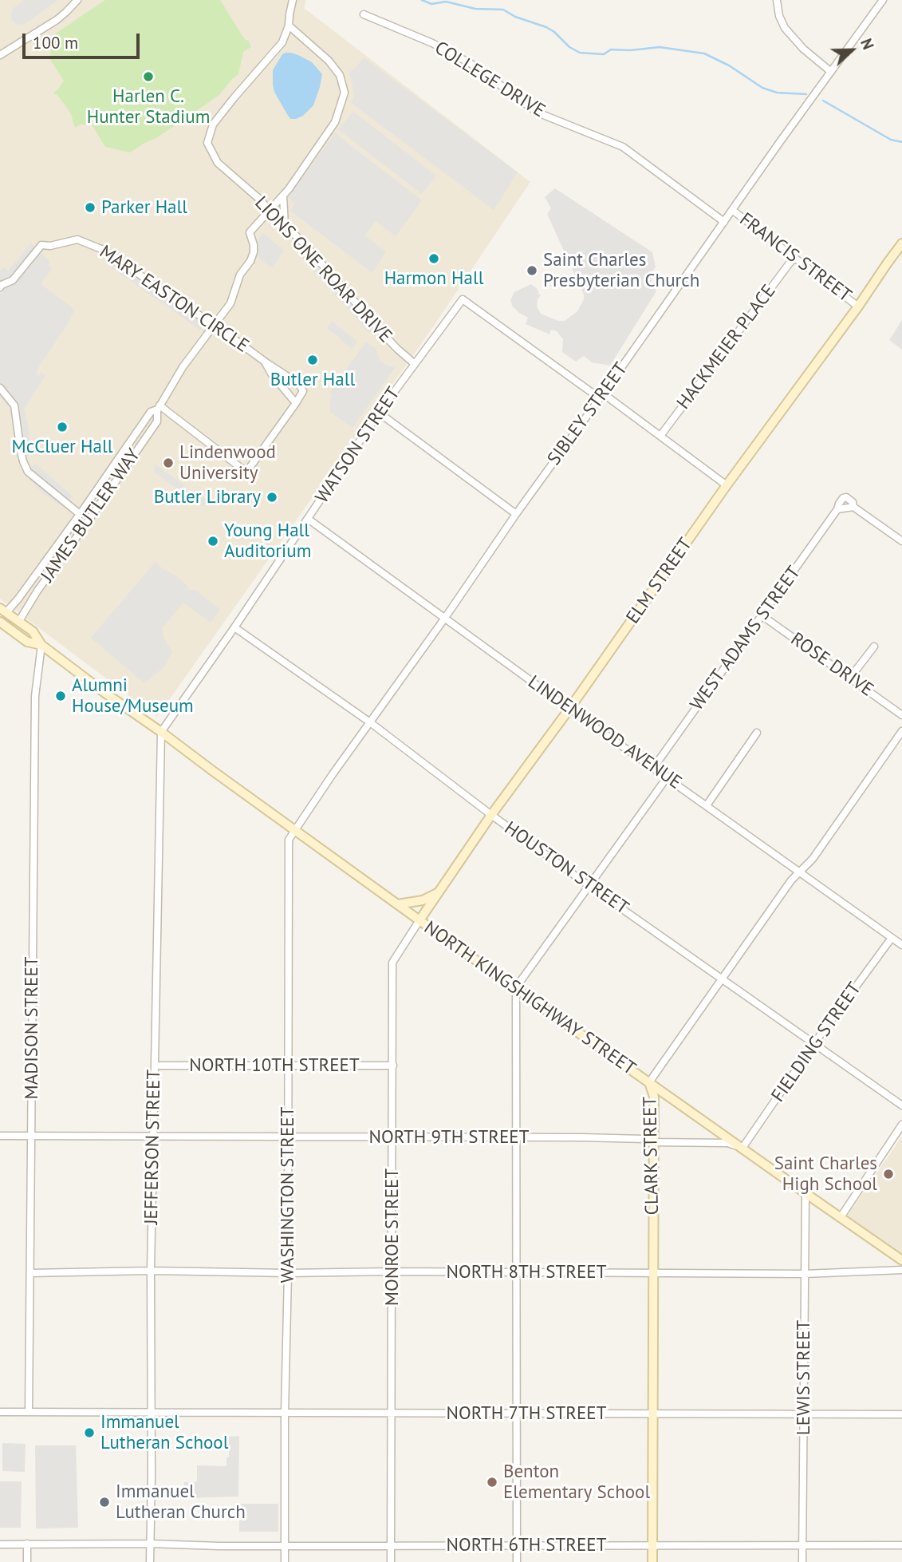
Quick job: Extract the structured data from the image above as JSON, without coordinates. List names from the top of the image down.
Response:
{
  "streets": {
    "main road": ["ELM STREET", "NORTH KINGSHIGHWAY STREET", "CLARK STREET"],
    "street": [
      "COLLEGE DRIVE",
      "FRANCIS STREET",
      "LIONS ONE ROAR DRIVE",
      "MARY EASTON CIRCLE",
      "HACKMEIER PLACE",
      "SIBLEY STREET",
      "WATSON STREET",
      "JAMES BUTLER WAY",
      "WEST ADAMS STREET",
      "ROSE DRIVE",
      "LINDENWOOD AVENUE",
      "HOUSTON STREET",
      "MADISON STREET",
      "FIELDING STREET",
      "NORTH 10TH STREET",
      "NORTH 9TH STREET",
      "JEFFERSON STREET",
      "WASHINGTON STREET",
      "MONROE STREET",
      "NORTH 8TH STREET",
      "LEWIS STREET",
      "NORTH 7TH STREET",
      "NORTH 6TH STREET"
    ]
  },
  "crossings": [
    ["COLLEGE DRIVE", "SIBLEY STREET"],
    ["FRANCIS STREET", "HACKMEIER PLACE"],
    ["FRANCIS STREET", "SIBLEY STREET"],
    ["FRANCIS STREET", "ELM STREET"],
    ["LIONS ONE ROAR DRIVE", "WATSON STREET"],
    ["LIONS ONE ROAR DRIVE", "JAMES BUTLER WAY"],
    ["MARY EASTON CIRCLE", "JAMES BUTLER WAY"],
    ["SIBLEY STREET", "WATSON STREET"],
    ["SIBLEY STREET", "LINDENWOOD AVENUE"],
    ["SIBLEY STREET", "HOUSTON STREET"],
    ["SIBLEY STREET", "NORTH KINGSHIGHWAY STREET"],
    ["SIBLEY STREET", "WASHINGTON STREET"],
    ["WATSON STREET", "LINDENWOOD AVENUE"],
    ["WATSON STREET", "HOUSTON STREET"],
    ["WATSON STREET", "NORTH KINGSHIGHWAY STREET"],
    ["WATSON STREET", "JEFFERSON STREET"],
    ["ELM STREET", "LINDENWOOD AVENUE"],
    ["ELM STREET", "HOUSTON STREET"],
    ["ELM STREET", "NORTH KINGSHIGHWAY STREET"],
    ["ELM STREET", "MONROE STREET"],
    ["WEST ADAMS STREET", "ROSE DRIVE"],
    ["WEST ADAMS STREET", "LINDENWOOD AVENUE"],
    ["LINDENWOOD AVENUE", "FIELDING STREET"],
    ["LINDENWOOD AVENUE", "CLARK STREET"],
    ["HOUSTON STREET", "FIELDING STREET"],
    ["HOUSTON STREET", "CLARK STREET"],
    ["NORTH KINGSHIGHWAY STREET", "MADISON STREET"],
    ["NORTH KINGSHIGHWAY STREET", "FIELDING STREET"],
    ["NORTH KINGSHIGHWAY STREET", "NORTH 9TH STREET"],
    ["NORTH KINGSHIGHWAY STREET", "JEFFERSON STREET"],
    ["NORTH KINGSHIGHWAY STREET", "CLARK STREET"],
    ["NORTH KINGSHIGHWAY STREET", "WASHINGTON STREET"],
    ["NORTH KINGSHIGHWAY STREET", "MONROE STREET"],
    ["NORTH KINGSHIGHWAY STREET", "LEWIS STREET"],
    ["MADISON STREET", "NORTH 9TH STREET"],
    ["MADISON STREET", "NORTH 8TH STREET"],
    ["MADISON STREET", "NORTH 7TH STREET"],
    ["FIELDING STREET", "NORTH 9TH STREET"],
    ["NORTH 10TH STREET", "JEFFERSON STREET"],
    ["NORTH 10TH STREET", "WASHINGTON STREET"],
    ["NORTH 10TH STREET", "MONROE STREET"],
    ["NORTH 9TH STREET", "JEFFERSON STREET"],
    ["NORTH 9TH STREET", "CLARK STREET"],
    ["NORTH 9TH STREET", "WASHINGTON STREET"],
    ["NORTH 9TH STREET", "MONROE STREET"],
    ["JEFFERSON STREET", "NORTH 8TH STREET"],
    ["JEFFERSON STREET", "NORTH 7TH STREET"],
    ["JEFFERSON STREET", "NORTH 6TH STREET"],
    ["CLARK STREET", "NORTH 8TH STREET"],
    ["CLARK STREET", "NORTH 7TH STREET"],
    ["CLARK STREET", "NORTH 6TH STREET"],
    ["WASHINGTON STREET", "NORTH 8TH STREET"],
    ["WASHINGTON STREET", "NORTH 7TH STREET"],
    ["WASHINGTON STREET", "NORTH 6TH STREET"],
    ["MONROE STREET", "NORTH 8TH STREET"],
    ["MONROE STREET", "NORTH 7TH STREET"],
    ["MONROE STREET", "NORTH 6TH STREET"],
    ["NORTH 8TH STREET", "LEWIS STREET"],
    ["LEWIS STREET", "NORTH 7TH STREET"],
    ["LEWIS STREET", "NORTH 6TH STREET"]
  ],
  "places": [
    "Harlen C. Hunter Stadium",
    "Parker Hall",
    "Harmon Hall",
    "Saint Charles Presbyterian Church",
    "Butler Hall",
    "McCluer Hall",
    "Lindenwood University",
    "Butler Library",
    "Young Hall Auditorium",
    "Alumni House/Museum",
    "Saint Charles High School",
    "Immanuel Lutheran School",
    "Benton Elementary School",
    "Immanuel Lutheran Church"
  ],
  "scale_bar": "100 m",
  "north": "right"
}
